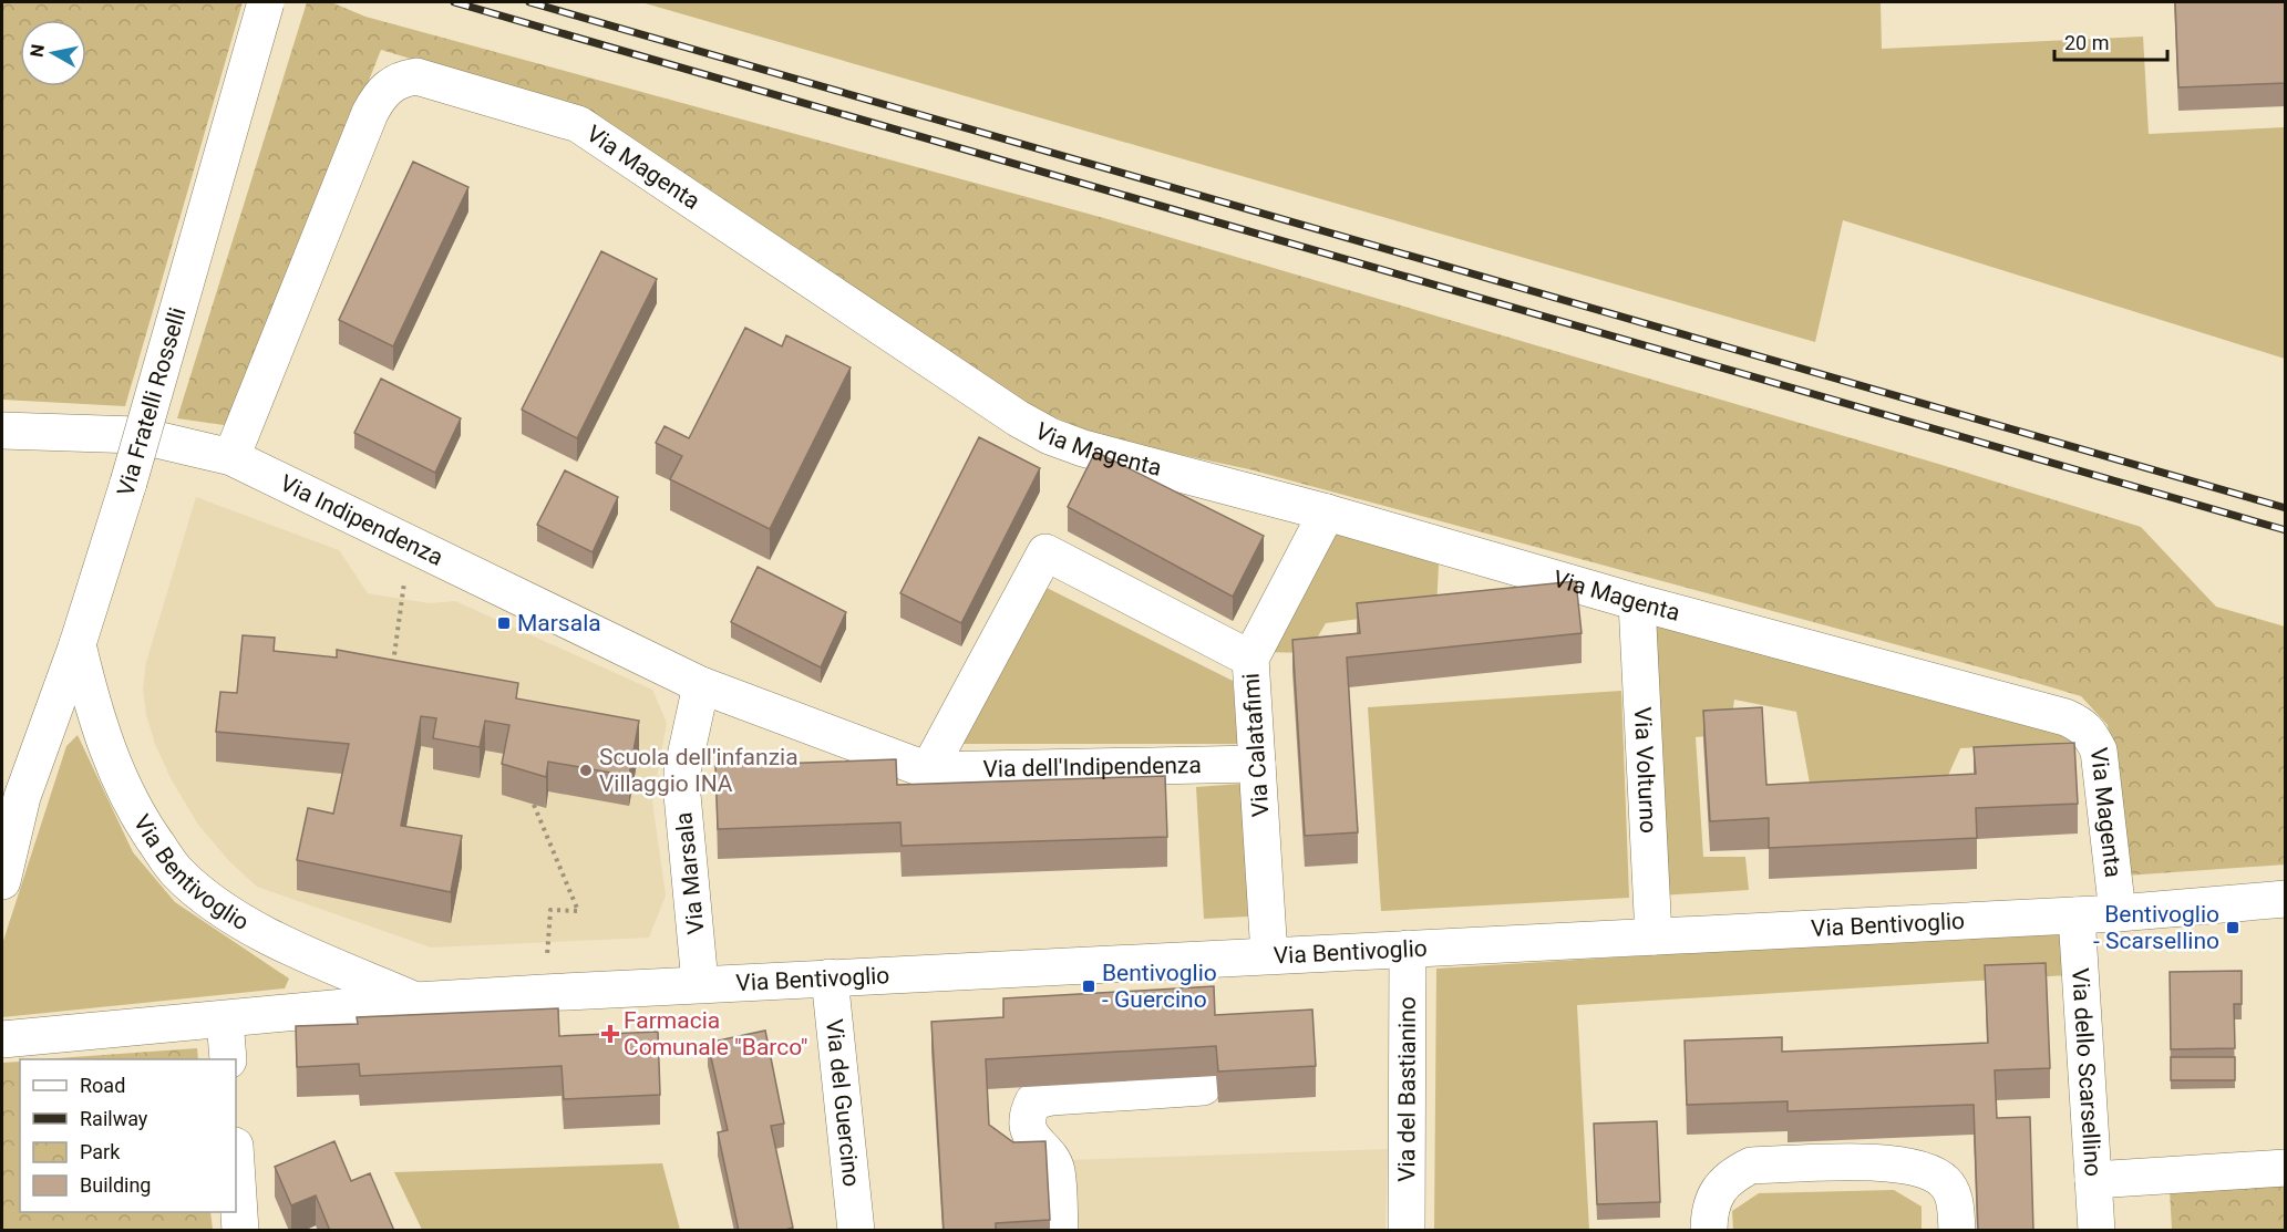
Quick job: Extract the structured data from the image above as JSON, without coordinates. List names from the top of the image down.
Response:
{
  "streets": {
    "street": [
      "Via Magenta",
      "Via Fratelli Rosselli",
      "Via Indipendenza",
      "Via Calatafimi",
      "Via dell'Indipendenza",
      "Via Volturno",
      "Via Bentivoglio",
      "Via Marsala",
      "Via dello Scarsellino",
      "Via del Bastianino",
      "Via del Guercino"
    ]
  },
  "crossings": [
    ["Via Magenta", "Via Indipendenza"],
    ["Via Magenta", "Via Calatafimi"],
    ["Via Magenta", "Via Volturno"],
    ["Via Magenta", "Via Bentivoglio"],
    ["Via Fratelli Rosselli", "Via Bentivoglio"],
    ["Via Indipendenza", "Via dell'Indipendenza"],
    ["Via Indipendenza", "Via Marsala"],
    ["Via Calatafimi", "Via dell'Indipendenza"],
    ["Via Calatafimi", "Via Bentivoglio"],
    ["Via dell'Indipendenza", "Via Marsala"],
    ["Via Volturno", "Via Bentivoglio"],
    ["Via Bentivoglio", "Via Marsala"],
    ["Via Bentivoglio", "Via dello Scarsellino"],
    ["Via Bentivoglio", "Via del Bastianino"],
    ["Via Bentivoglio", "Via del Guercino"]
  ],
  "places": {
    "transit": ["Marsala", "Bentivoglio - Scarsellino", "Bentivoglio - Guercino"],
    "other": ["Scuola dell'infanzia Villaggio INA"],
    "health": ["Farmacia Comunale \"Barco\""]
  },
  "legend": [
    "Road",
    "Railway",
    "Park",
    "Building"
  ],
  "scale_bar": "20 m",
  "north": "left"
}
